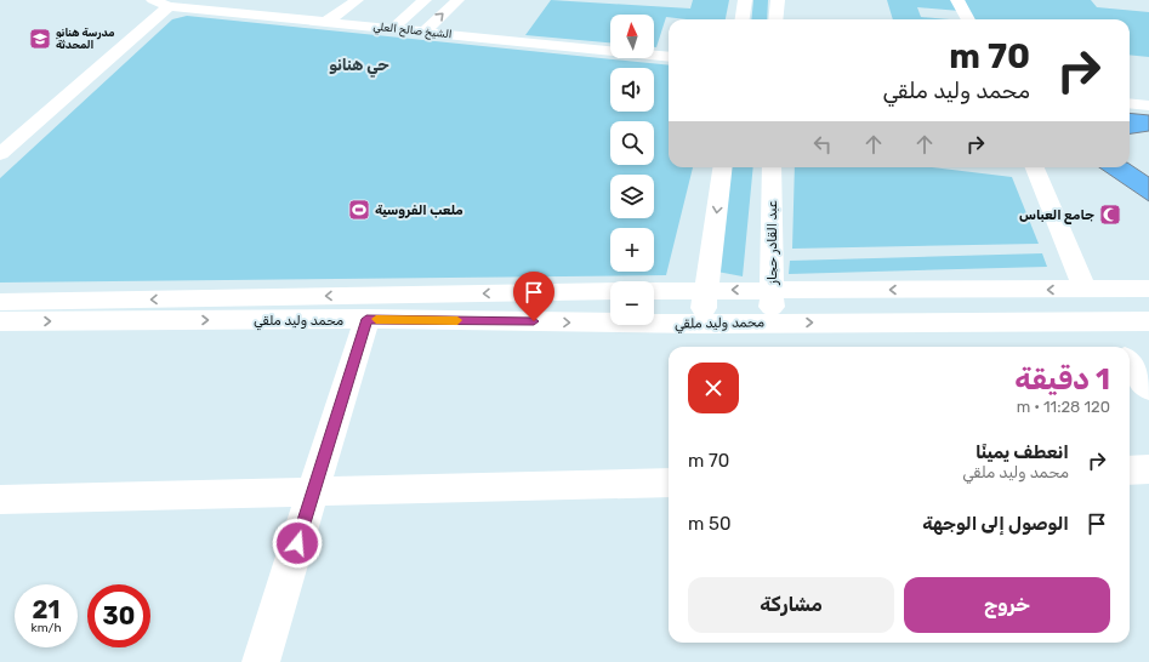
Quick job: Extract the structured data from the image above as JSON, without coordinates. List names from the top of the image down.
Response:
{
  "streets": {
    "street": ["الشيخ صالح العلي", "عبد القادر حجاز", "محمد وليد ملقي"]
  },
  "crossings": [
    ["عبد القادر حجاز", "محمد وليد ملقي"]
  ],
  "districts": ["حي هنانو"],
  "places": {
    "school or university": ["مدرسة هنانو المحدثة"],
    "sports": ["ملعب الفروسية"],
    "mosque": ["جامع العباس"]
  },
  "north": "top",
  "page": {
    "map_buttons": ["+", "−"],
    "turn": ["70 m", "محمد وليد ملقي"],
    "heading": ["1 دقيقة", "120 m · 11:28"],
    "list": [
      {
        "name": "انعطف يمينًا",
        "note": "محمد وليد ملقي",
        "value": "70 m"
      },
      {
        "name": "الوصول إلى الوجهة",
        "value": "50 m"
      }
    ],
    "buttons": ["خروج", "مشاركة"],
    "speed": "21 km/h",
    "limit": "30"
  }
}
